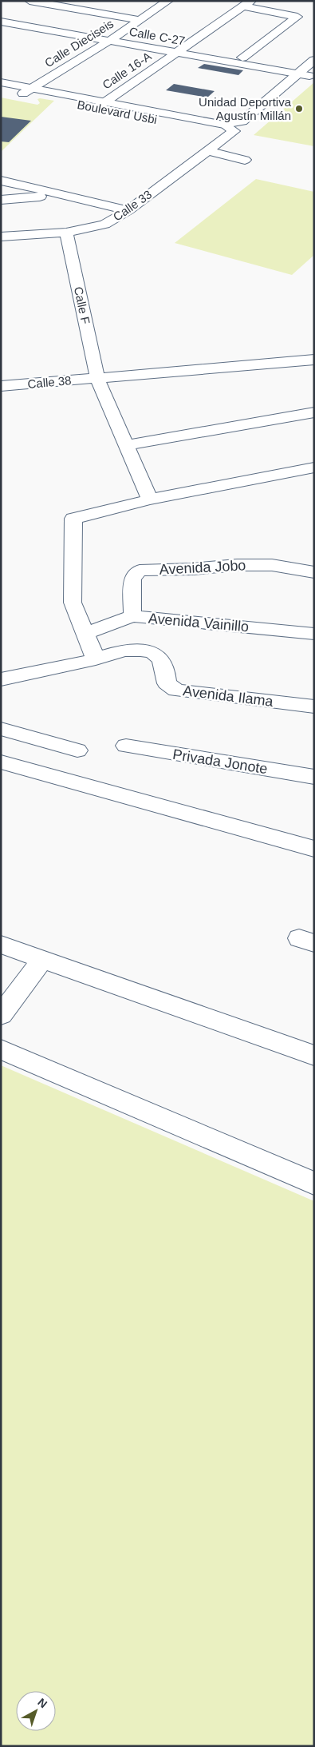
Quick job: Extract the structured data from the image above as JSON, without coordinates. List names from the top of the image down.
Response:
{
  "streets": {
    "street": [
      "Calle C-27",
      "Calle Dieciseis",
      "Calle 16-A",
      "Boulevard Usbi",
      "Calle 33",
      "Calle F",
      "Calle 38",
      "Avenida Jobo",
      "Avenida Vainillo",
      "Avenida Ilama",
      "Privada Jonote"
    ]
  },
  "crossings": [
    ["Calle C-27", "Calle Dieciseis"],
    ["Calle C-27", "Calle 16-A"],
    ["Calle Dieciseis", "Boulevard Usbi"],
    ["Calle 16-A", "Boulevard Usbi"],
    ["Boulevard Usbi", "Calle 33"],
    ["Calle 33", "Calle F"],
    ["Calle F", "Calle 38"],
    ["Avenida Jobo", "Avenida Vainillo"]
  ],
  "places": ["Unidad Deportiva Agustín Millán"],
  "north": "top right"
}
